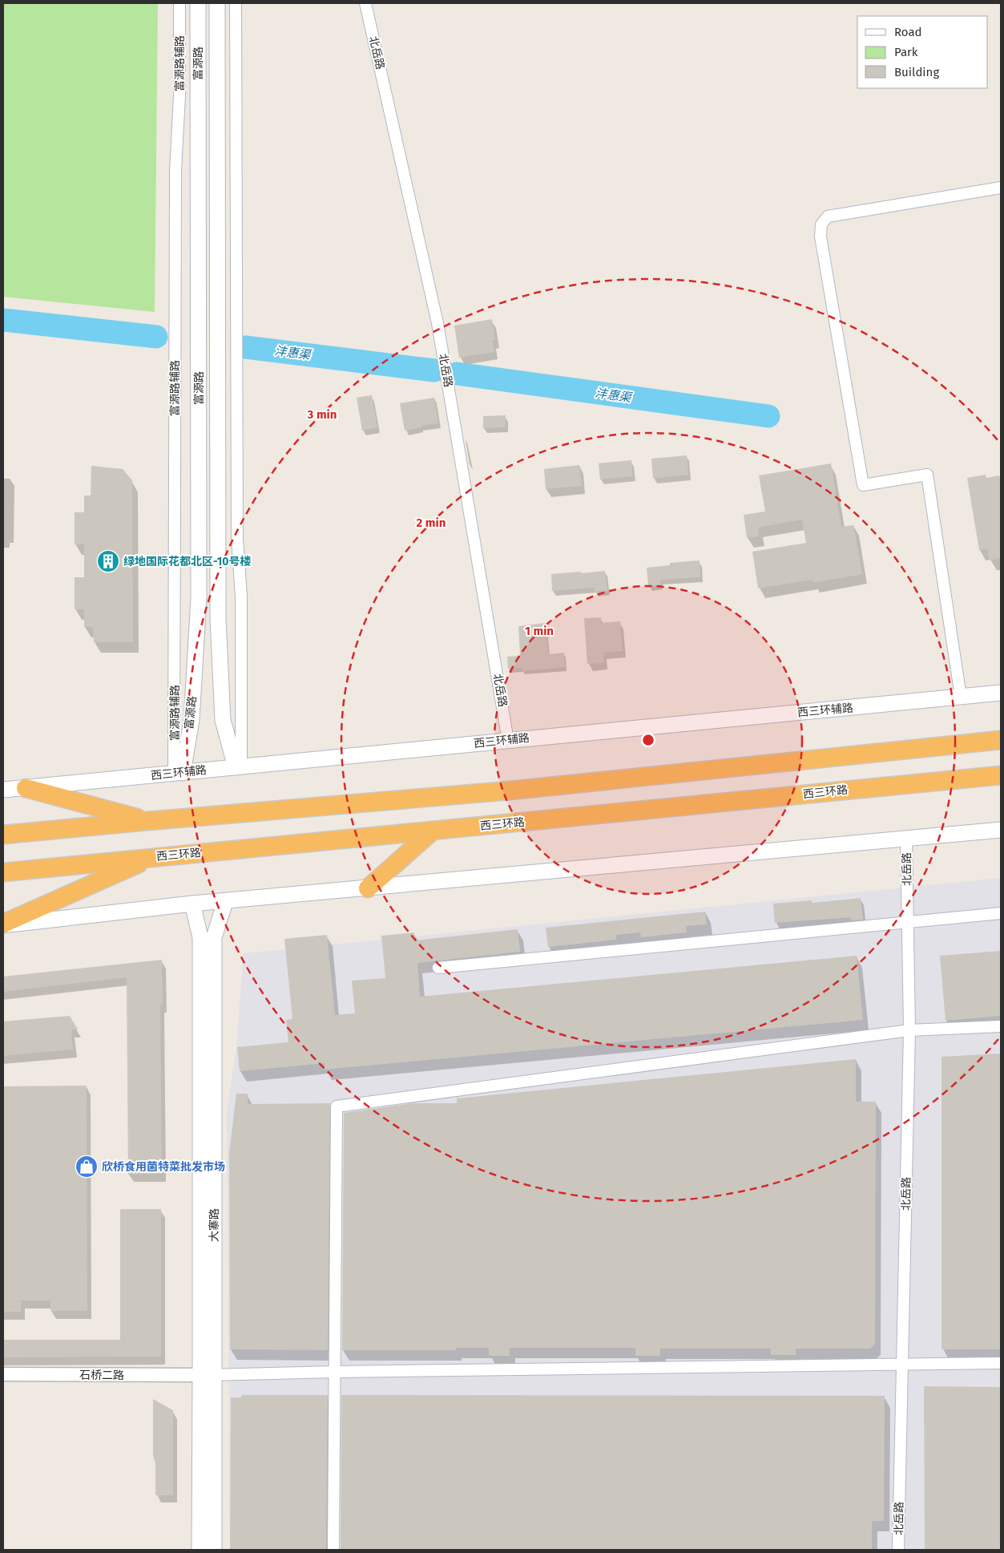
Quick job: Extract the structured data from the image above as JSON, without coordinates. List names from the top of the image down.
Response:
{
  "streets": {
    "highway": ["西三环路"],
    "main road": ["富源路", "西三环辅路", "大寨路"],
    "street": ["北岳路", "富源路辅路", "石桥二路"]
  },
  "crossings": [
    ["北岳路", "西三环辅路"],
    ["富源路辅路", "富源路"],
    ["富源路辅路", "西三环辅路"],
    ["富源路", "西三环辅路"],
    ["大寨路", "石桥二路"]
  ],
  "water": ["沣惠渠"],
  "places": {
    "building": ["绿地国际花都北区-10号楼"],
    "shop": ["欣桥食用菌特菜批发市场"]
  },
  "legend": ["Road", "Park", "Building"],
  "rings": ["3 min", "2 min", "1 min"]
}
